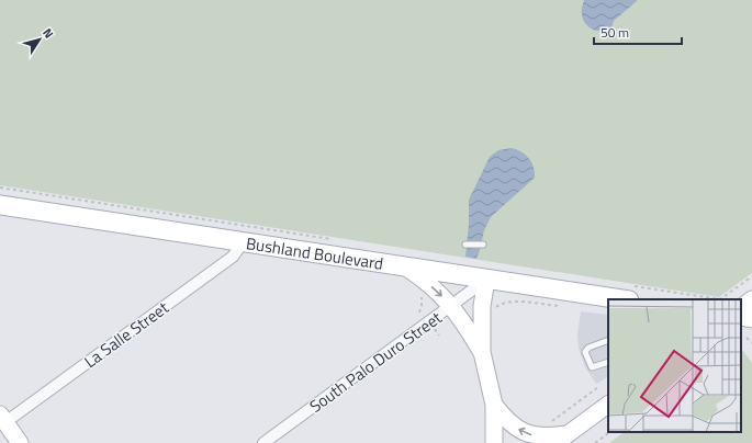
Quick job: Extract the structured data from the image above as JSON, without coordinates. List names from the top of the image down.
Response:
{
  "streets": {
    "main road": ["Bushland Boulevard"],
    "street": ["La Salle Street", "South Palo Duro Street"]
  },
  "crossings": [
    ["Bushland Boulevard", "La Salle Street"],
    ["Bushland Boulevard", "South Palo Duro Street"]
  ],
  "scale_bar": "50 m",
  "north": "top right"
}
